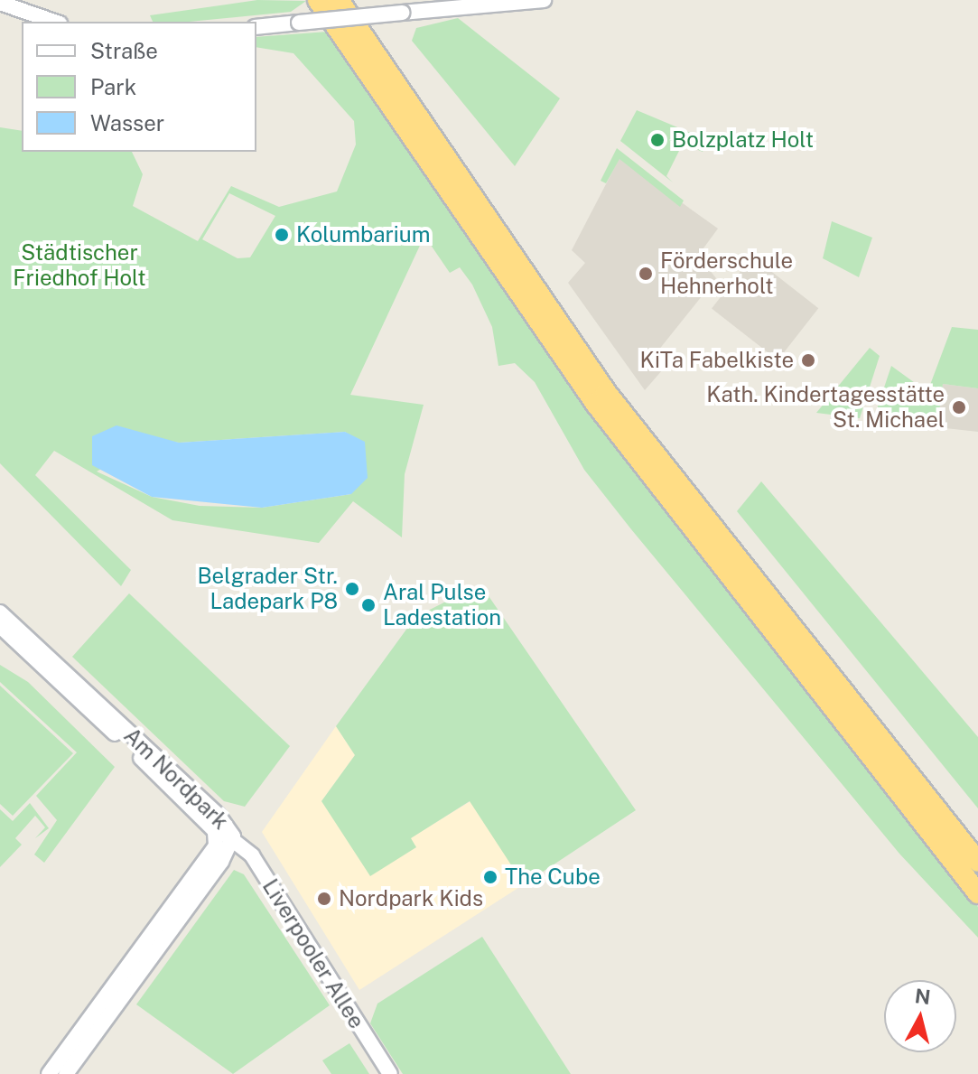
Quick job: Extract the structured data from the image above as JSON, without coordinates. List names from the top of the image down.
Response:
{
  "streets": {
    "street": ["Am Nordpark", "Liverpooler Allee"]
  },
  "crossings": [
    ["Am Nordpark", "Liverpooler Allee"]
  ],
  "parks": ["Städtischer Friedhof Holt"],
  "places": [
    "Bolzplatz Holt",
    "Kolumbarium",
    "Förderschule Hehnerholt",
    "KiTa Fabelkiste",
    "Kath. Kindertagesstätte St. Michael",
    "Belgrader Str. Ladepark P8",
    "Aral Pulse Ladestation",
    "The Cube",
    "Nordpark Kids"
  ],
  "legend": ["Straße", "Park", "Wasser"],
  "north": "top"
}
